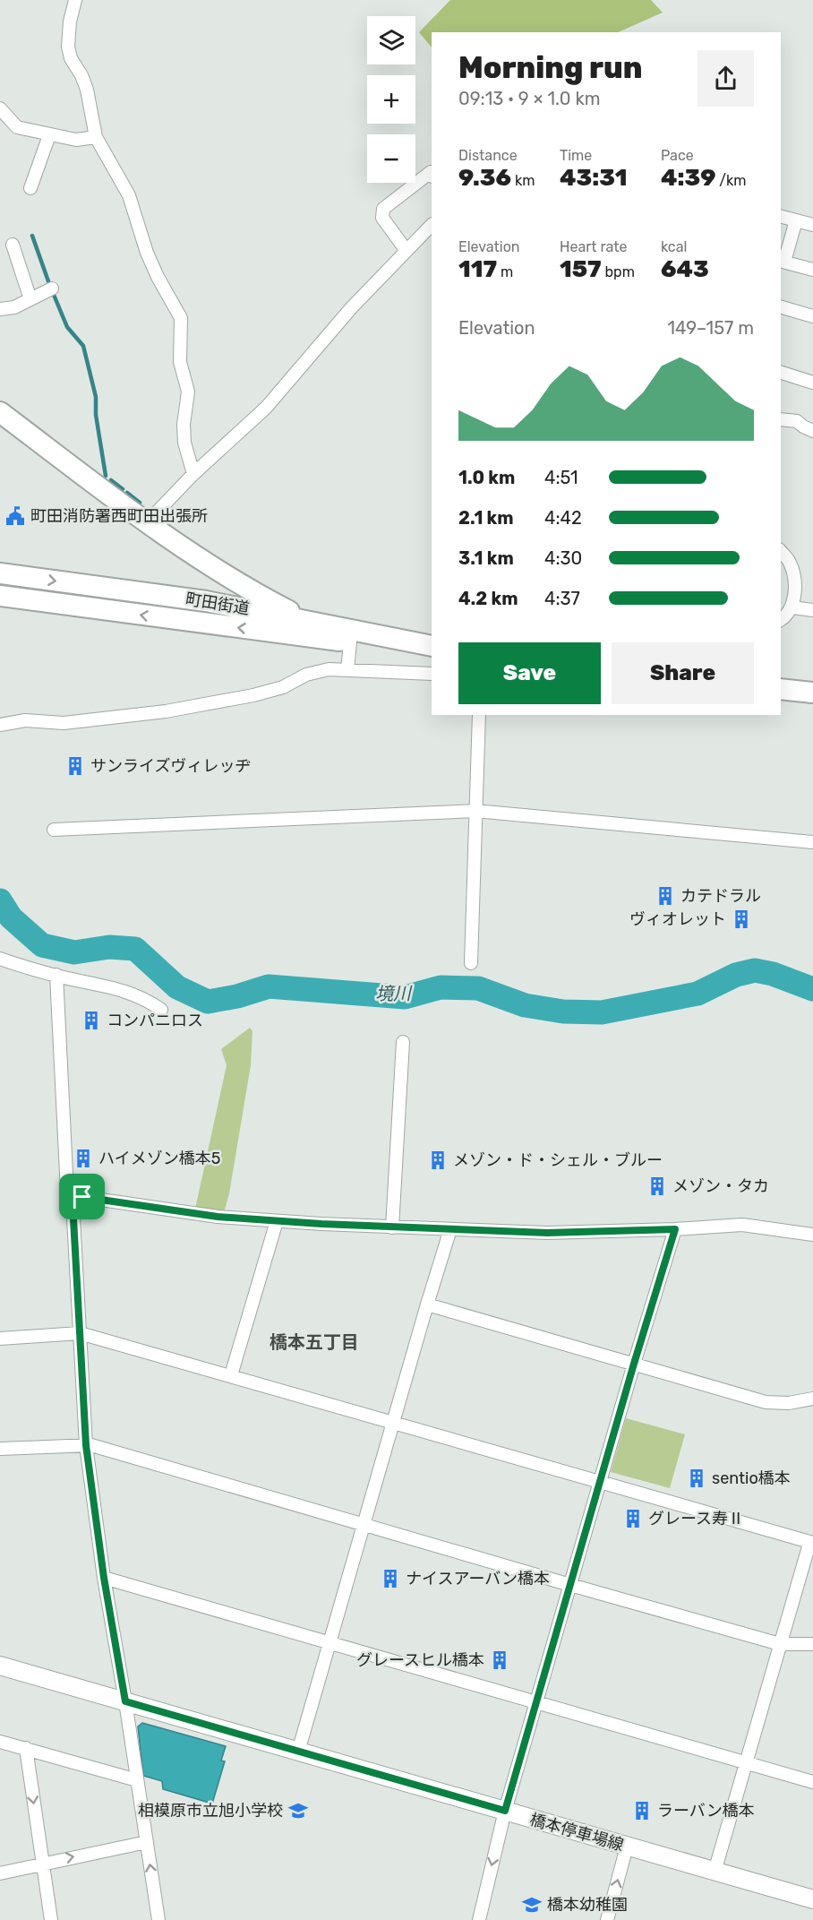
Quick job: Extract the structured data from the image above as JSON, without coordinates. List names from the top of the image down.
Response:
{
  "streets": {
    "main road": ["町田街道", "橋本停車場線"]
  },
  "districts": ["橋本五丁目"],
  "water": ["境川"],
  "places": {
    "public building": ["町田消防署西町田出張所"],
    "building": [
      "サンライズヴィレッヂ",
      "カテドラル",
      "ヴィオレット",
      "コンパニロス",
      "ハイメゾン橋本5",
      "メゾン・ド・シェル・ブルー",
      "メゾン・タカ",
      "sentio橋本",
      "グレース寿Ⅱ",
      "ナイスアーバン橋本",
      "グレースヒル橋本",
      "ラーバン橋本"
    ],
    "school or university": ["相模原市立旭小学校", "橋本幼稚園"]
  },
  "page": {
    "map_buttons": ["+", "−"],
    "heading": ["Morning run", "09:13 · 9 × 1.0 km"],
    "stats": [
      ["Distance", "9.36 km"],
      ["Time", "43:31"],
      ["Pace", "4:39 /km"],
      ["Elevation", "117 m"],
      ["Heart rate", "157 bpm"],
      ["kcal", "643"]
    ],
    "chart": ["Elevation", "149–157 m"],
    "list": [
      {
        "name": "1.0 km",
        "note": "4:51"
      },
      {
        "name": "2.1 km",
        "note": "4:42"
      },
      {
        "name": "3.1 km",
        "note": "4:30"
      },
      {
        "name": "4.2 km",
        "note": "4:37"
      }
    ],
    "buttons": ["Save", "Share"]
  }
}
